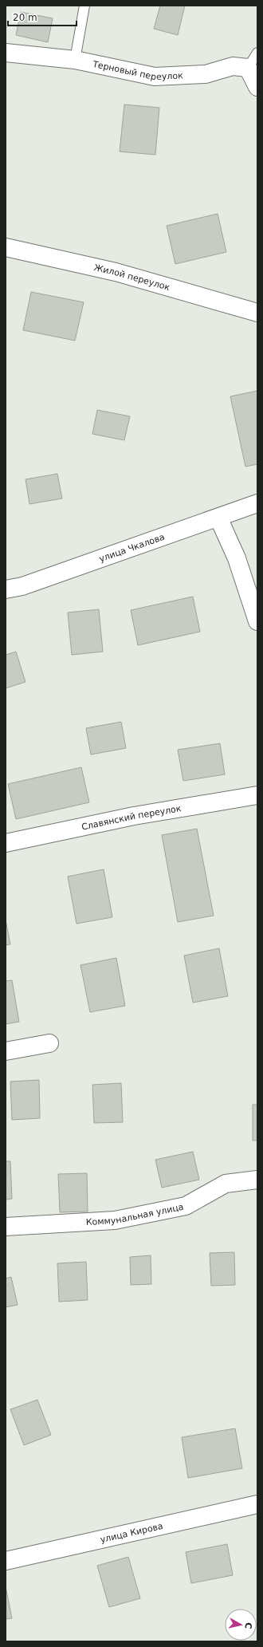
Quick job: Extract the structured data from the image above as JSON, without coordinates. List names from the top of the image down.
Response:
{
  "streets": {
    "street": [
      "Терновый переулок",
      "Жилой переулок",
      "улица Чкалова",
      "Славянский переулок",
      "Коммунальная улица",
      "улица Кирова"
    ]
  },
  "scale_bar": "20 m",
  "north": "right"
}
